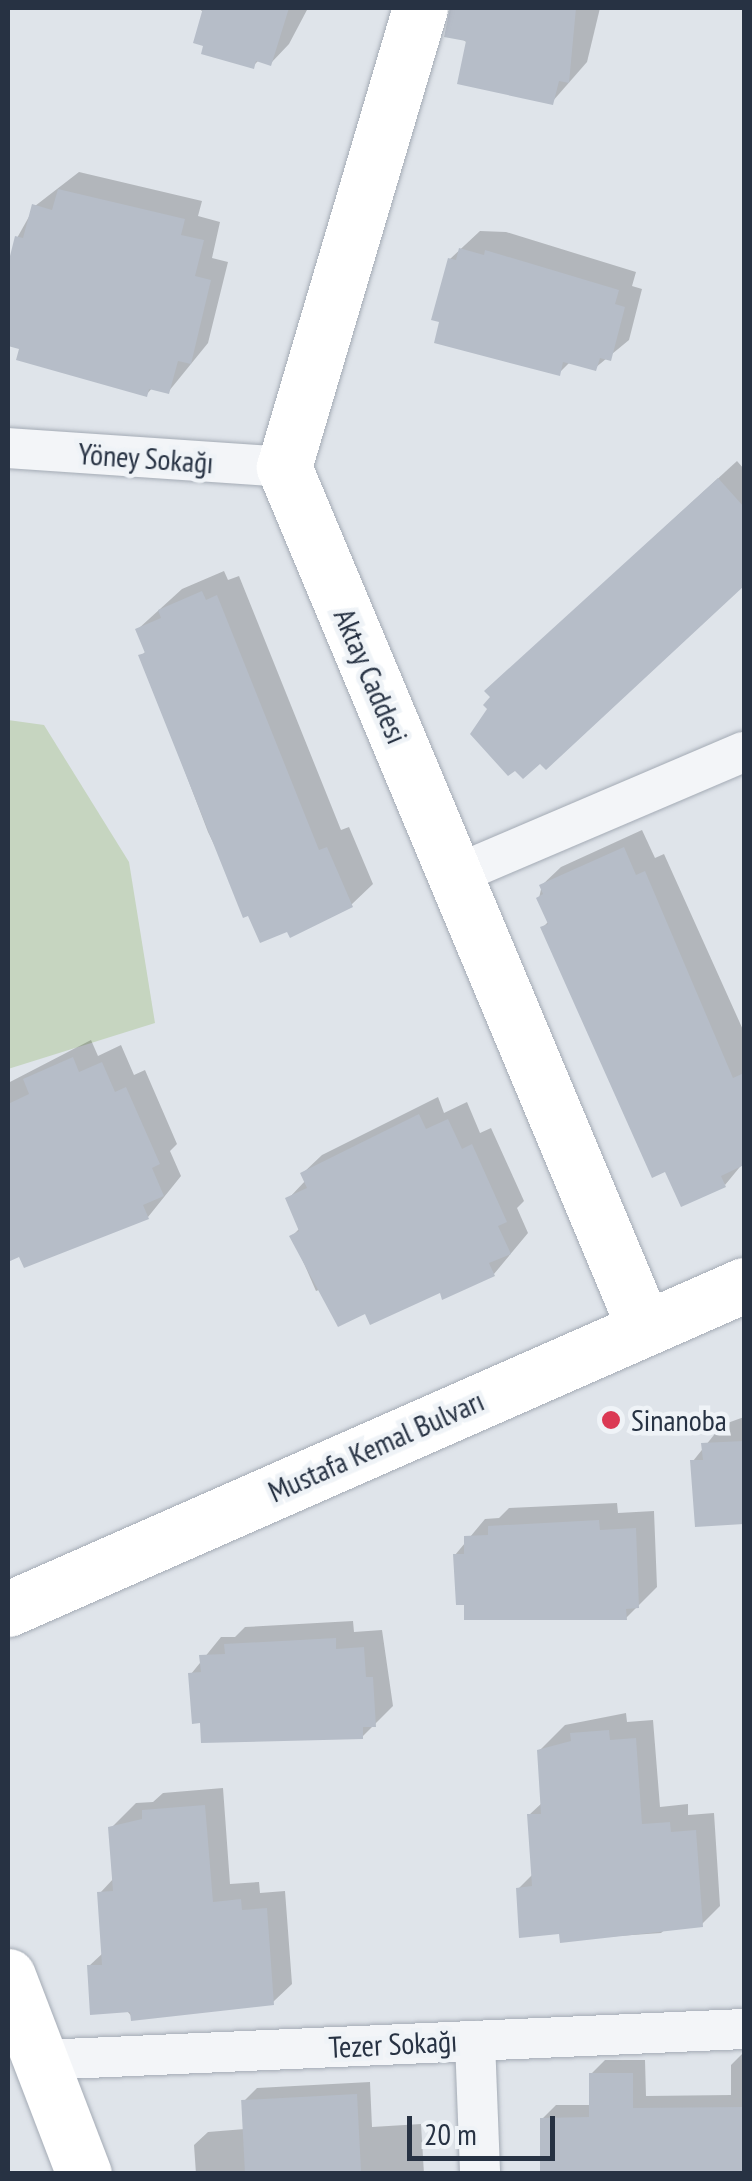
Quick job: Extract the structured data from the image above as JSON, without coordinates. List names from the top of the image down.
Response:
{
  "streets": {
    "main road": ["Aktay Caddesi", "Mustafa Kemal Bulvarı"],
    "street": ["Yöney Sokağı", "Tezer Sokağı"]
  },
  "crossings": [
    ["Yöney Sokağı", "Aktay Caddesi"],
    ["Aktay Caddesi", "Mustafa Kemal Bulvarı"]
  ],
  "places": ["Sinanoba"],
  "scale_bar": "20 m"
}
